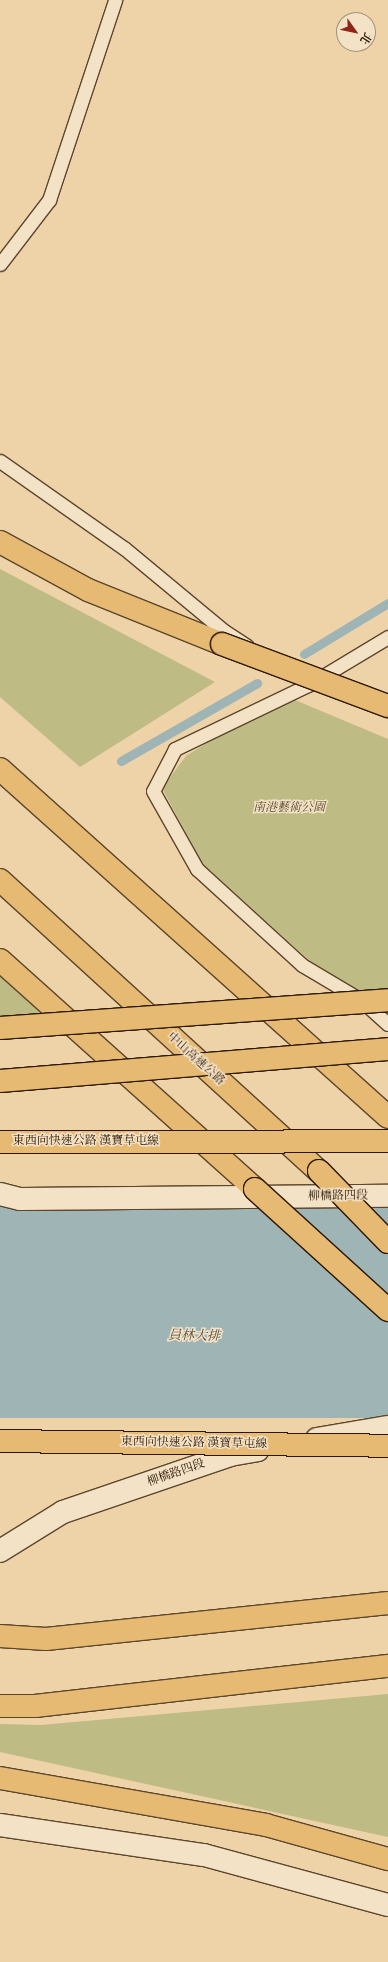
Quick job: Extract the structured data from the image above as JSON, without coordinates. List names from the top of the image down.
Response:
{
  "streets": {
    "highway": ["中山高速公路", "東西向快速公路 漢寶草屯線"],
    "main road": ["柳橋路四段"]
  },
  "water": ["員林大排"],
  "parks": ["南港藝術公園"],
  "north": "bottom right"
}
